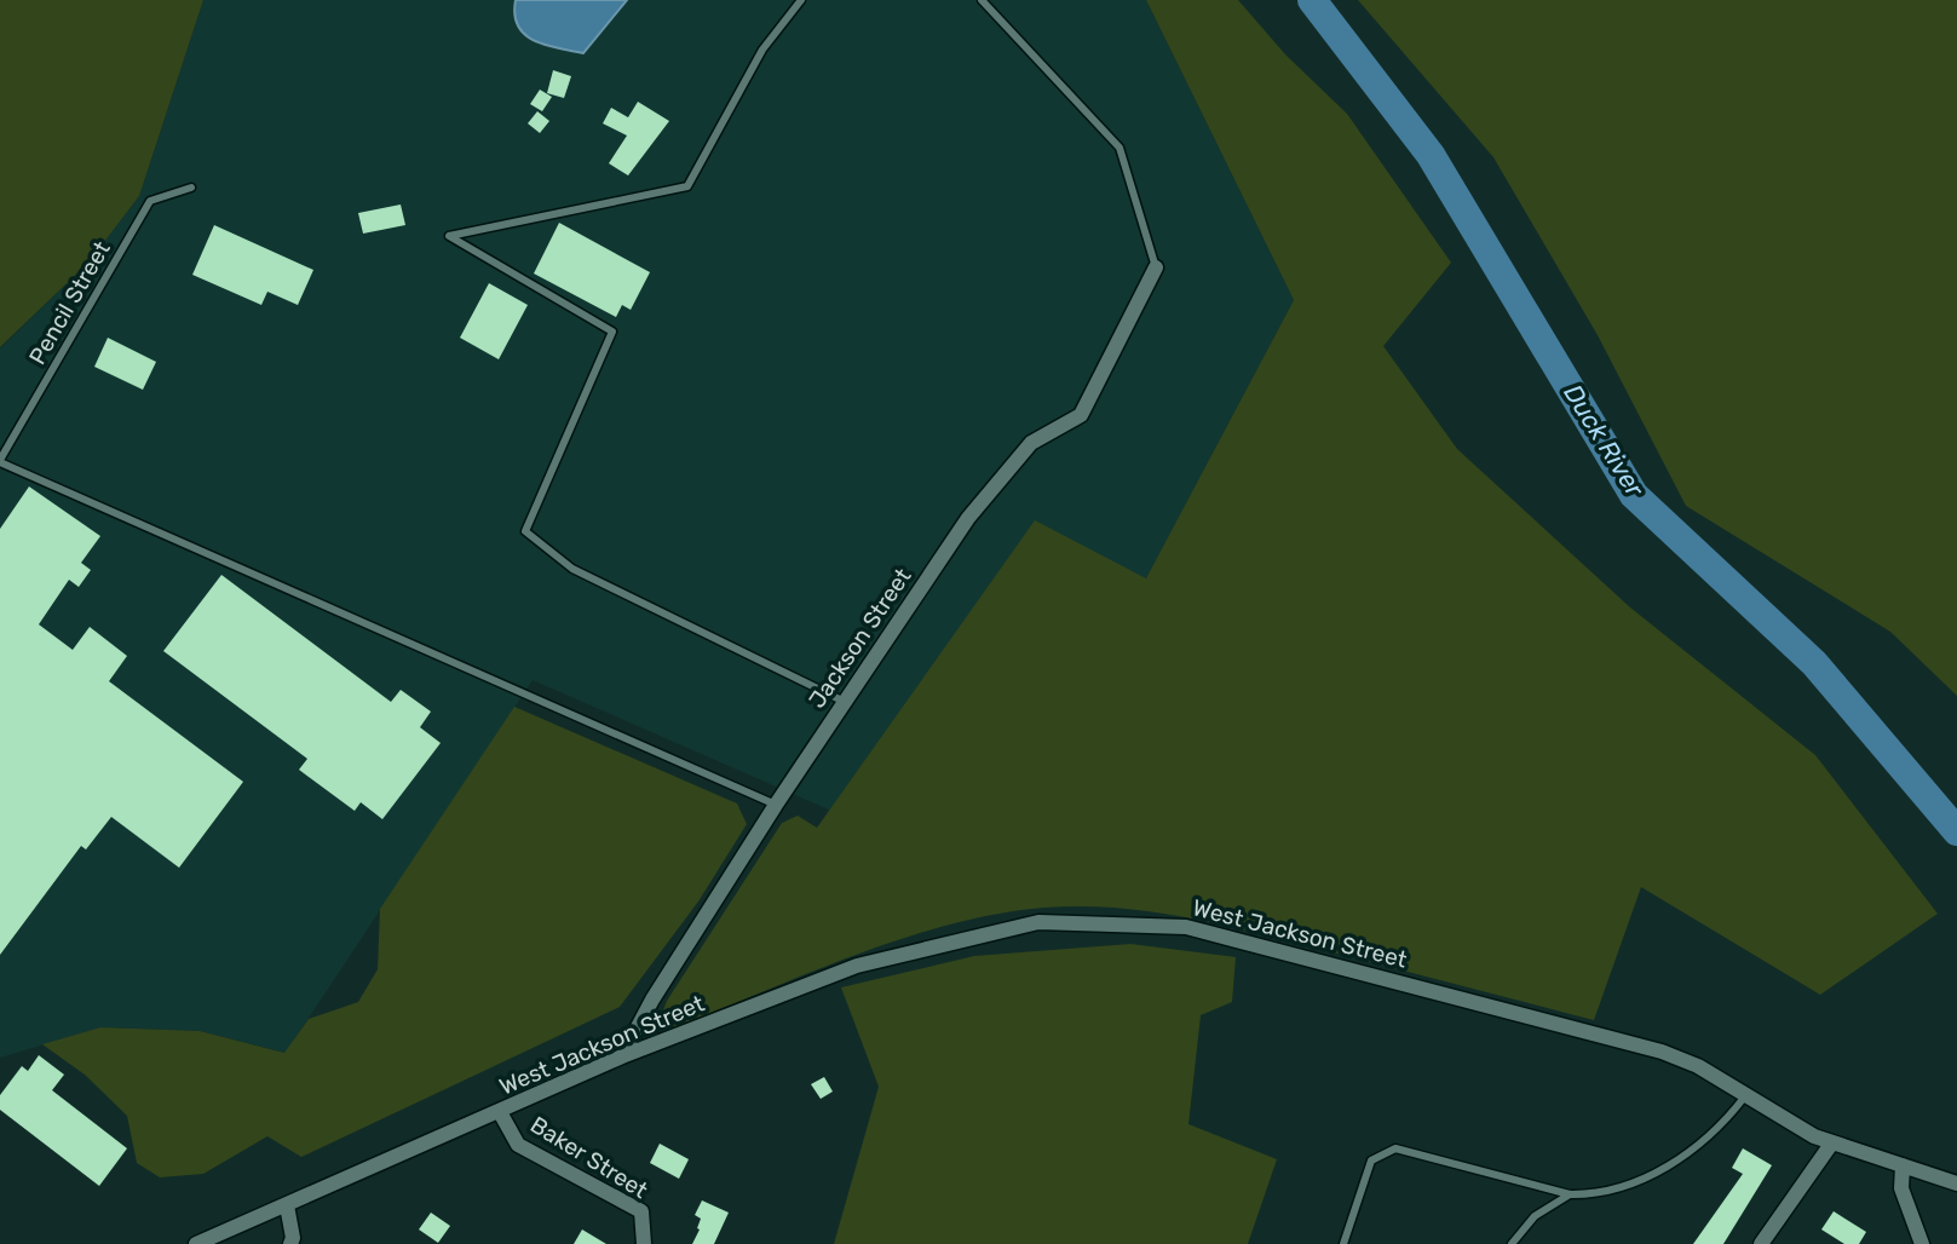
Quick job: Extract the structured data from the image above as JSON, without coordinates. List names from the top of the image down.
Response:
{
  "streets": {
    "street": ["Jackson Street", "West Jackson Street", "Baker Street"],
    "lane": ["Pencil Street"]
  },
  "crossings": [
    ["Jackson Street", "West Jackson Street"],
    ["West Jackson Street", "Baker Street"]
  ],
  "water": ["Duck River"]
}
